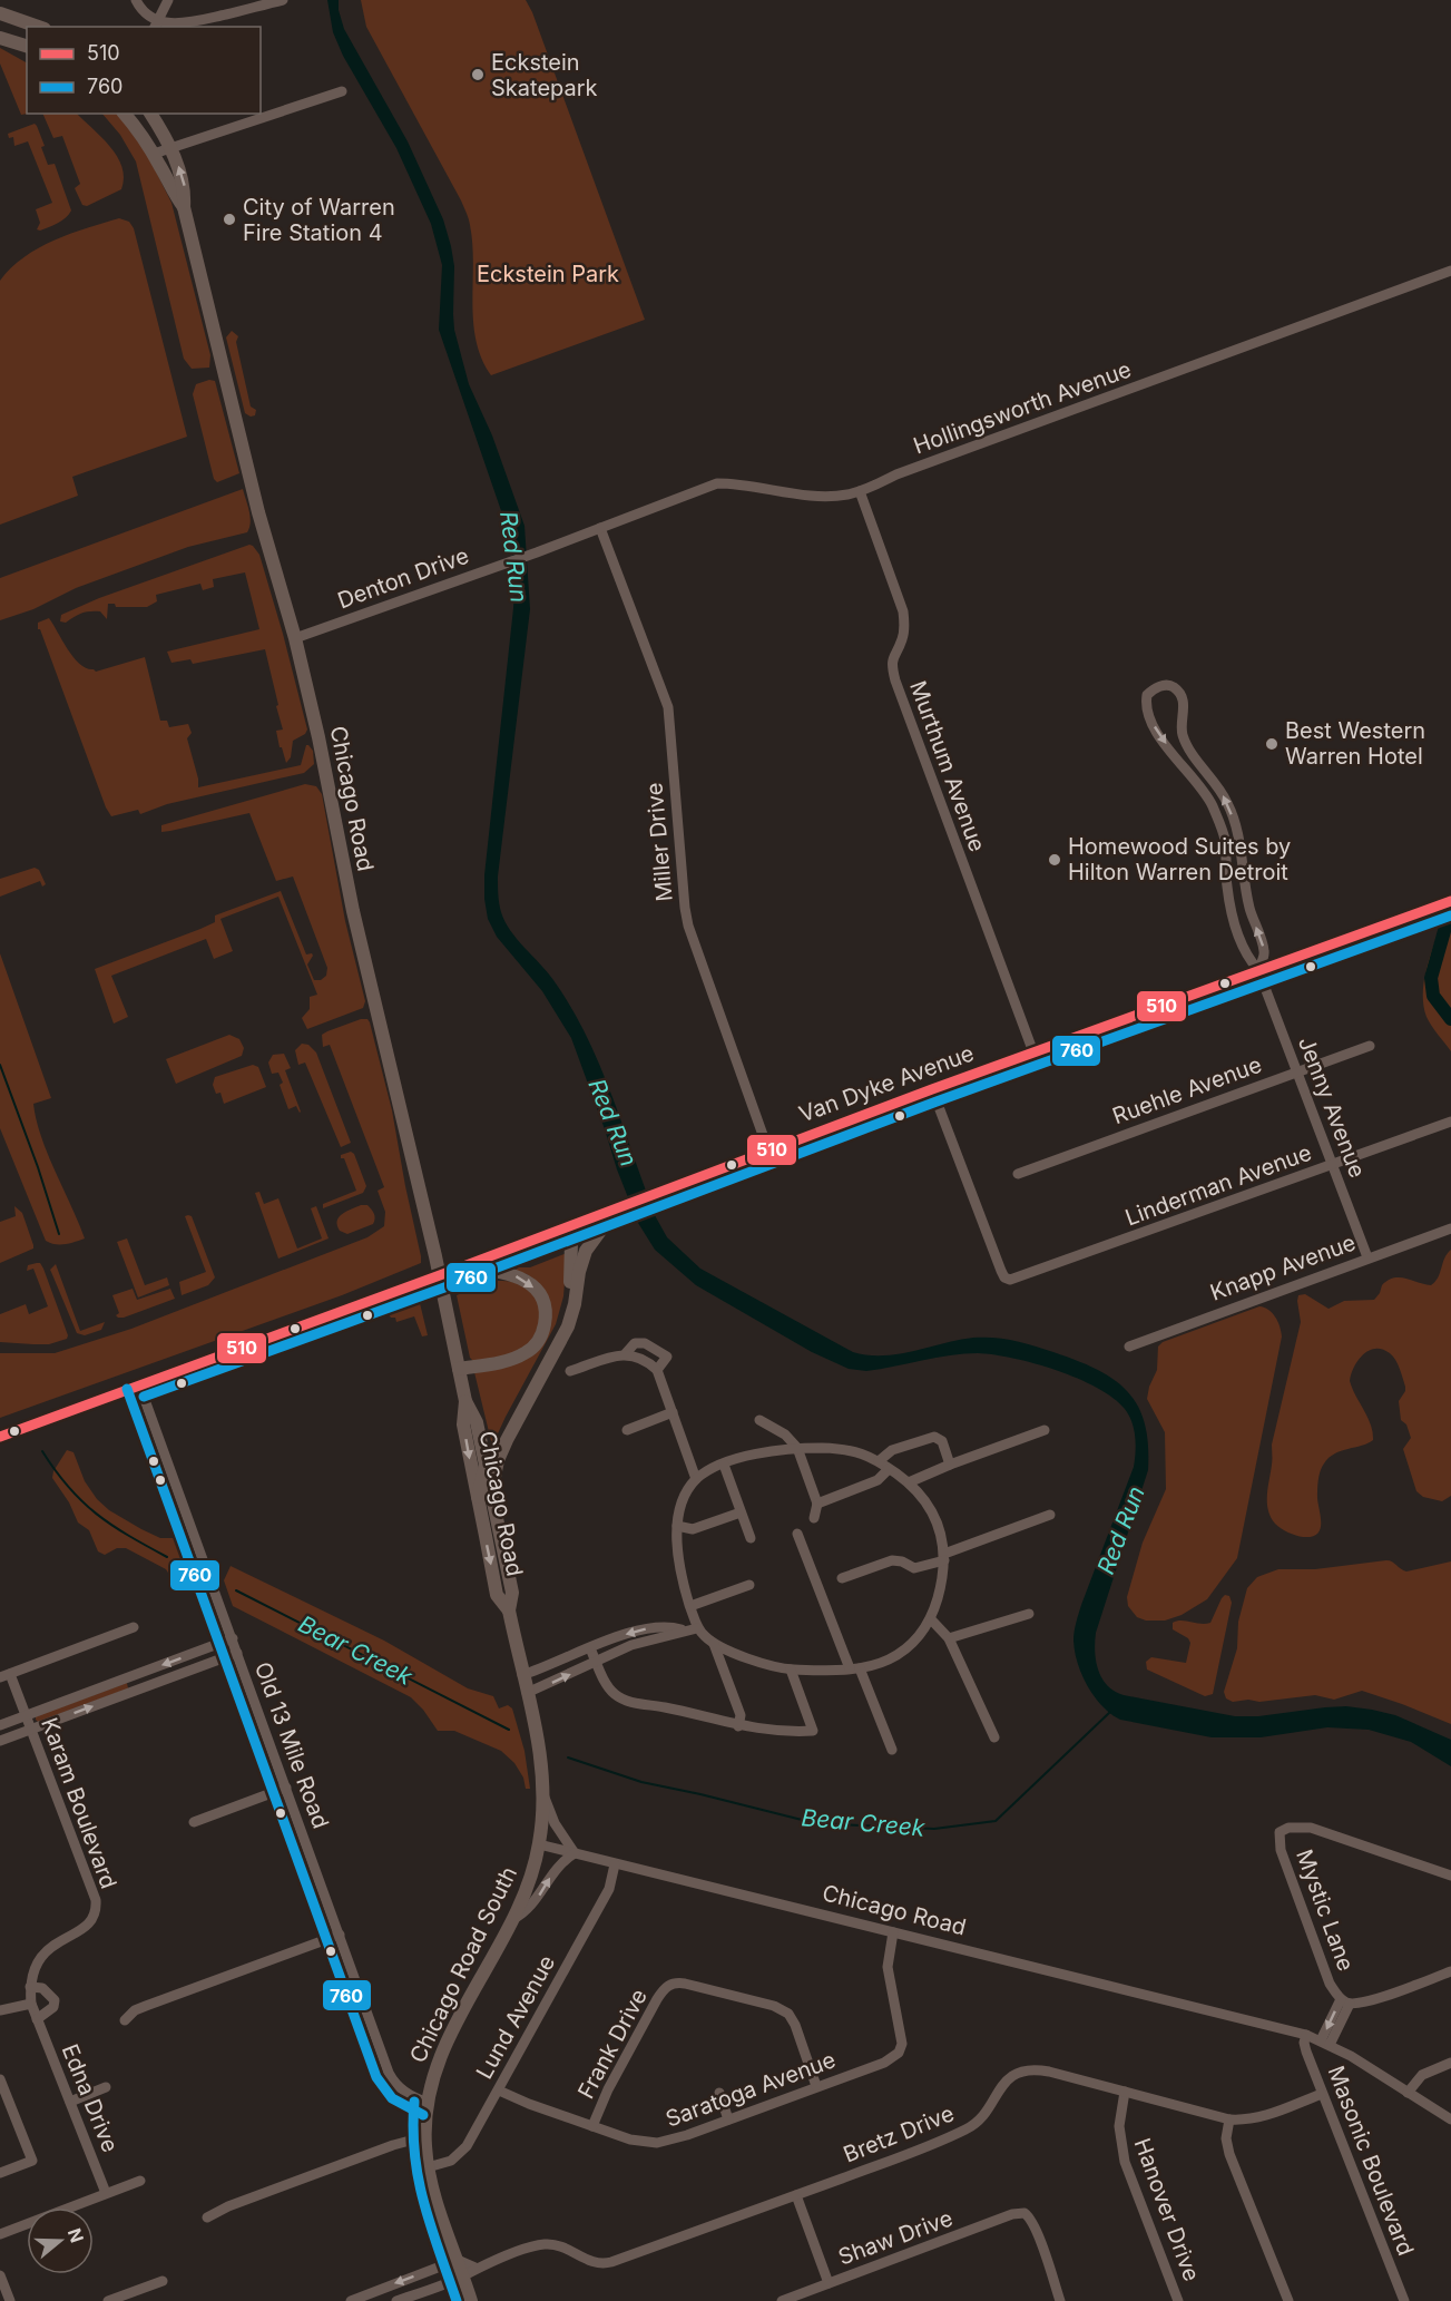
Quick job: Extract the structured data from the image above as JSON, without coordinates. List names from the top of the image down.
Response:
{
  "streets": {
    "main road": ["Chicago Road", "Van Dyke Avenue", "Chicago Road South"],
    "street": [
      "Hollingsworth Avenue",
      "Denton Drive",
      "Murthum Avenue",
      "Miller Drive",
      "Ruehle Avenue",
      "Jenny Avenue",
      "Linderman Avenue",
      "Knapp Avenue",
      "Old 13 Mile Road",
      "Karam Boulevard",
      "Mystic Lane",
      "Lund Avenue",
      "Frank Drive",
      "Saratoga Avenue",
      "Edna Drive",
      "Bretz Drive",
      "Masonic Boulevard",
      "Hanover Drive",
      "Shaw Drive"
    ]
  },
  "crossings": [
    ["Hollingsworth Avenue", "Denton Drive"],
    ["Hollingsworth Avenue", "Murthum Avenue"],
    ["Hollingsworth Avenue", "Miller Drive"],
    ["Denton Drive", "Chicago Road"],
    ["Denton Drive", "Miller Drive"],
    ["Murthum Avenue", "Van Dyke Avenue"],
    ["Chicago Road", "Van Dyke Avenue"],
    ["Chicago Road", "Chicago Road South"],
    ["Chicago Road", "Lund Avenue"],
    ["Chicago Road", "Saratoga Avenue"],
    ["Chicago Road", "Masonic Boulevard"],
    ["Miller Drive", "Van Dyke Avenue"],
    ["Van Dyke Avenue", "Jenny Avenue"],
    ["Van Dyke Avenue", "Linderman Avenue"],
    ["Van Dyke Avenue", "Old 13 Mile Road"],
    ["Ruehle Avenue", "Jenny Avenue"],
    ["Jenny Avenue", "Linderman Avenue"],
    ["Jenny Avenue", "Knapp Avenue"],
    ["Old 13 Mile Road", "Chicago Road South"],
    ["Karam Boulevard", "Edna Drive"],
    ["Chicago Road South", "Lund Avenue"],
    ["Chicago Road South", "Bretz Drive"],
    ["Lund Avenue", "Saratoga Avenue"],
    ["Frank Drive", "Saratoga Avenue"],
    ["Bretz Drive", "Masonic Boulevard"],
    ["Bretz Drive", "Hanover Drive"]
  ],
  "water": ["Red Run", "Bear Creek"],
  "parks": ["Eckstein Park"],
  "places": [
    "Eckstein Skatepark",
    "City of Warren Fire Station 4",
    "Best Western Warren Hotel",
    "Homewood Suites by Hilton Warren Detroit"
  ],
  "lines": ["transit line 510", "transit line 760"],
  "legend": ["510", "760"],
  "north": "right"
}
